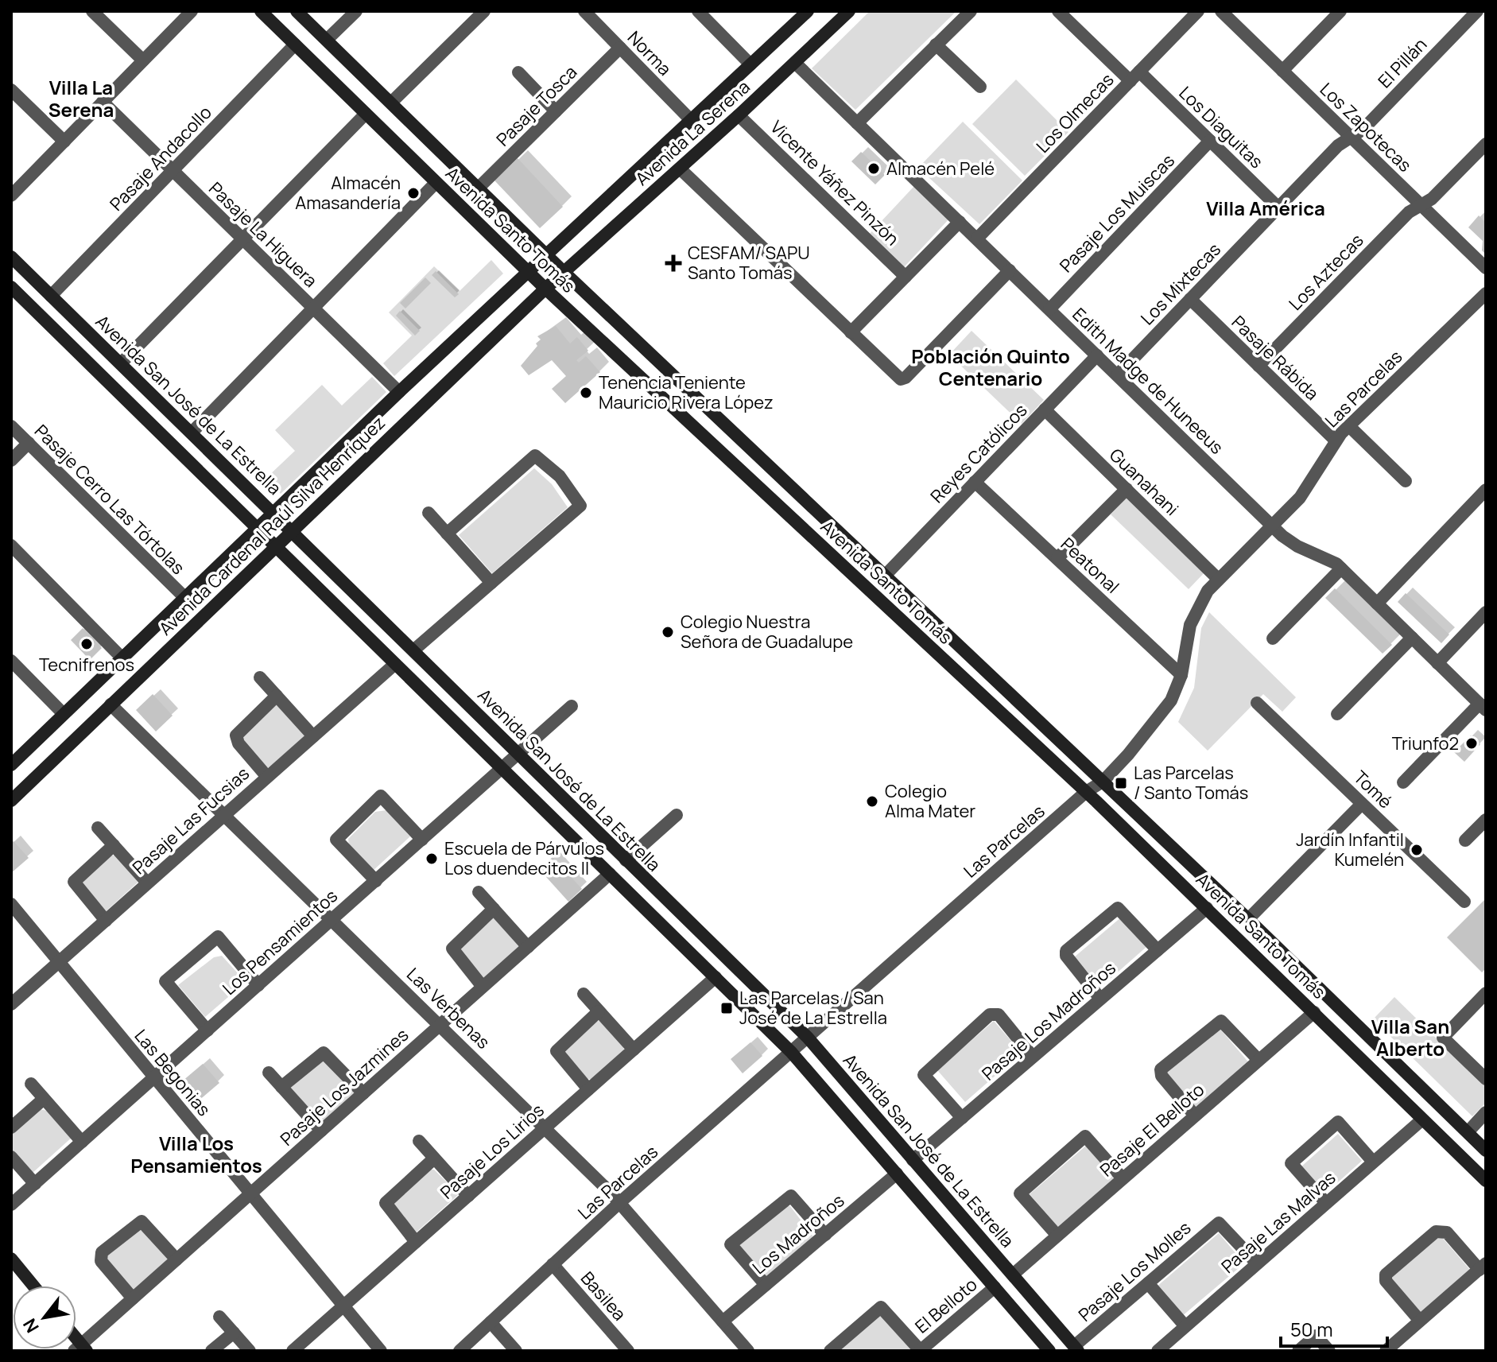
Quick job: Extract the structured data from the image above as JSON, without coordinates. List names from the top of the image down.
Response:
{
  "streets": {
    "main road": [
      "Avenida La Serena",
      "Avenida Santo Tomás",
      "Avenida San José de La Estrella",
      "Avenida Cardenal Raúl Silva Henríquez"
    ],
    "street": [
      "Norma",
      "El Pillán",
      "Pasaje Tosca",
      "Los Olmecas",
      "Los Diaguitas",
      "Los Zapotecas",
      "Pasaje Andacollo",
      "Vicente Yáñez Pinzón",
      "Pasaje Los Muiscas",
      "Pasaje La Higuera",
      "Los Aztecas",
      "Los Mixtecas",
      "Pasaje Rábida",
      "Edith Madge de Huneeus",
      "Las Parcelas",
      "Reyes Católicos",
      "Guanahani",
      "Pasaje Cerro Las Tórtolas",
      "Peatonal",
      "Tomé",
      "Pasaje Las Fucsias",
      "Los Pensamientos",
      "Las Verbenas",
      "Pasaje Los Madroños",
      "Las Begonias",
      "Pasaje Los Jazmines",
      "Pasaje El Belloto",
      "Pasaje Los Lirios",
      "Pasaje Las Malvas",
      "Los Madroños",
      "Pasaje Los Molles",
      "Basilea",
      "El Belloto"
    ]
  },
  "crossings": [
    ["Norma", "Pasaje Tosca"],
    ["Norma", "Avenida La Serena"],
    ["El Pillán", "Los Zapotecas"],
    ["El Pillán", "Los Mixtecas"],
    ["Pasaje Tosca", "Avenida Santo Tomás"],
    ["Los Olmecas", "Los Diaguitas"],
    ["Los Olmecas", "Edith Madge de Huneeus"],
    ["Los Diaguitas", "Pasaje Los Muiscas"],
    ["Los Diaguitas", "Los Mixtecas"],
    ["Los Zapotecas", "Los Aztecas"],
    ["Los Zapotecas", "Los Mixtecas"],
    ["Avenida La Serena", "Vicente Yáñez Pinzón"],
    ["Avenida La Serena", "Avenida Santo Tomás"],
    ["Avenida La Serena", "Edith Madge de Huneeus"],
    ["Avenida La Serena", "Avenida Cardenal Raúl Silva Henríquez"],
    ["Pasaje Andacollo", "Avenida Santo Tomás"],
    ["Pasaje Andacollo", "Pasaje La Higuera"],
    ["Pasaje Andacollo", "Avenida San José de La Estrella"],
    ["Pasaje Los Muiscas", "Edith Madge de Huneeus"],
    ["Avenida Santo Tomás", "Las Parcelas"],
    ["Avenida Santo Tomás", "Reyes Católicos"],
    ["Avenida Santo Tomás", "Avenida Cardenal Raúl Silva Henríquez"],
    ["Avenida Santo Tomás", "Pasaje Los Madroños"],
    ["Avenida Santo Tomás", "Pasaje El Belloto"],
    ["Avenida Santo Tomás", "Pasaje Las Malvas"],
    ["Pasaje La Higuera", "Avenida Cardenal Raúl Silva Henríquez"],
    ["Los Aztecas", "Pasaje Rábida"],
    ["Los Mixtecas", "Pasaje Rábida"],
    ["Los Mixtecas", "Edith Madge de Huneeus"],
    ["Pasaje Rábida", "Las Parcelas"],
    ["Edith Madge de Huneeus", "Las Parcelas"],
    ["Edith Madge de Huneeus", "Reyes Católicos"],
    ["Las Parcelas", "Avenida San José de La Estrella"],
    ["Las Parcelas", "Guanahani"],
    ["Las Parcelas", "Peatonal"],
    ["Las Parcelas", "Las Verbenas"],
    ["Las Parcelas", "Basilea"],
    ["Avenida San José de La Estrella", "Avenida Cardenal Raúl Silva Henríquez"],
    ["Avenida San José de La Estrella", "Los Pensamientos"],
    ["Avenida San José de La Estrella", "Pasaje Los Madroños"],
    ["Avenida San José de La Estrella", "Pasaje El Belloto"],
    ["Avenida San José de La Estrella", "Pasaje Los Molles"],
    ["Reyes Católicos", "Guanahani"],
    ["Reyes Católicos", "Peatonal"],
    ["Pasaje Cerro Las Tórtolas", "Avenida Cardenal Raúl Silva Henríquez"],
    ["Avenida Cardenal Raúl Silva Henríquez", "Las Verbenas"],
    ["Pasaje Las Fucsias", "Las Verbenas"],
    ["Pasaje Las Fucsias", "Las Begonias"],
    ["Los Pensamientos", "Las Verbenas"],
    ["Los Pensamientos", "Las Begonias"],
    ["Las Verbenas", "Pasaje Los Jazmines"],
    ["Las Verbenas", "Pasaje Los Lirios"],
    ["Las Verbenas", "Los Madroños"],
    ["Las Begonias", "Pasaje Los Jazmines"],
    ["Las Begonias", "Pasaje Los Lirios"],
    ["Pasaje Las Malvas", "Pasaje Los Molles"]
  ],
  "districts": [
    "Villa La Serena",
    "Villa América",
    "Población Quinto Centenario",
    "Villa San Alberto",
    "Villa Los Pensamientos"
  ],
  "places": {
    "other": [
      "Almacén Pelé",
      "Almacén Amasandería",
      "Tenencia Teniente Mauricio Rivera López",
      "Colegio Nuestra Señora de Guadalupe",
      "Tecnifrenos",
      "Triunfo2",
      "Colegio Alma Mater",
      "Jardín Infantil Kumelén",
      "Escuela de Párvulos Los duendecitos II"
    ],
    "health": ["CESFAM/ SAPU Santo Tomás"],
    "transit": ["Las Parcelas / Santo Tomás", "Las Parcelas / San José de La Estrella"]
  },
  "scale_bar": "50 m",
  "north": "bottom left"
}
